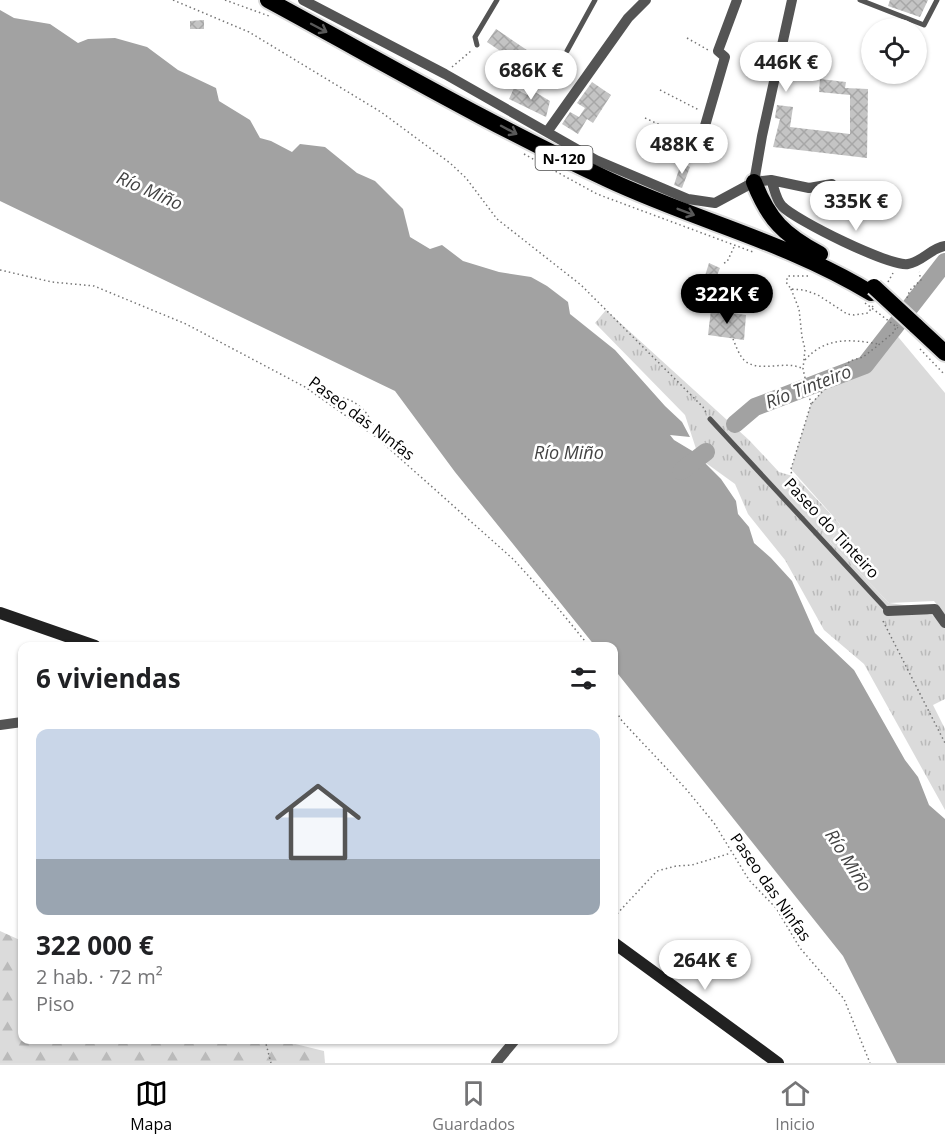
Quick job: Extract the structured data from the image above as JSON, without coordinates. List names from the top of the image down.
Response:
{
  "streets": {
    "highway": ["N-120"],
    "lane": ["Paseo do Tinteiro"],
    "path": ["Paseo das Ninfas"]
  },
  "water": ["Río Miño", "Río Tinteiro"],
  "page": {
    "price": [
      "446K €",
      "686K €",
      "488K €",
      "335K €",
      "322K €",
      "264K €"
    ],
    "heading": "6 viviendas",
    "list": [
      {
        "name": "322 000 €",
        "note": "2 hab. · 72 m² · Piso"
      }
    ],
    "tabs": ["Mapa", "Guardados", "Inicio"]
  }
}
